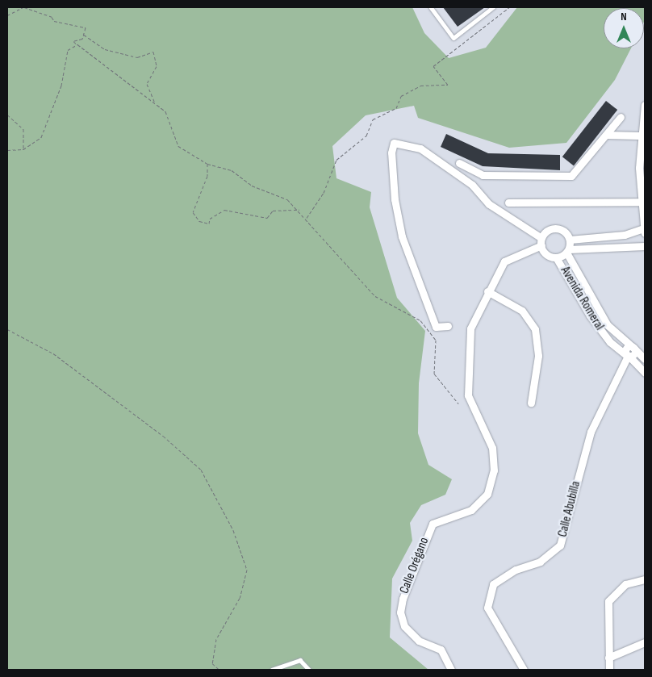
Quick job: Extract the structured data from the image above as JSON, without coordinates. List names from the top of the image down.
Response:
{
  "streets": {
    "street": ["Avenida Romeral", "Calle Abubilla", "Calle Orégano"]
  },
  "crossings": [
    ["Avenida Romeral", "Calle Abubilla"],
    ["Avenida Romeral", "Calle Orégano"]
  ],
  "north": "top"
}
